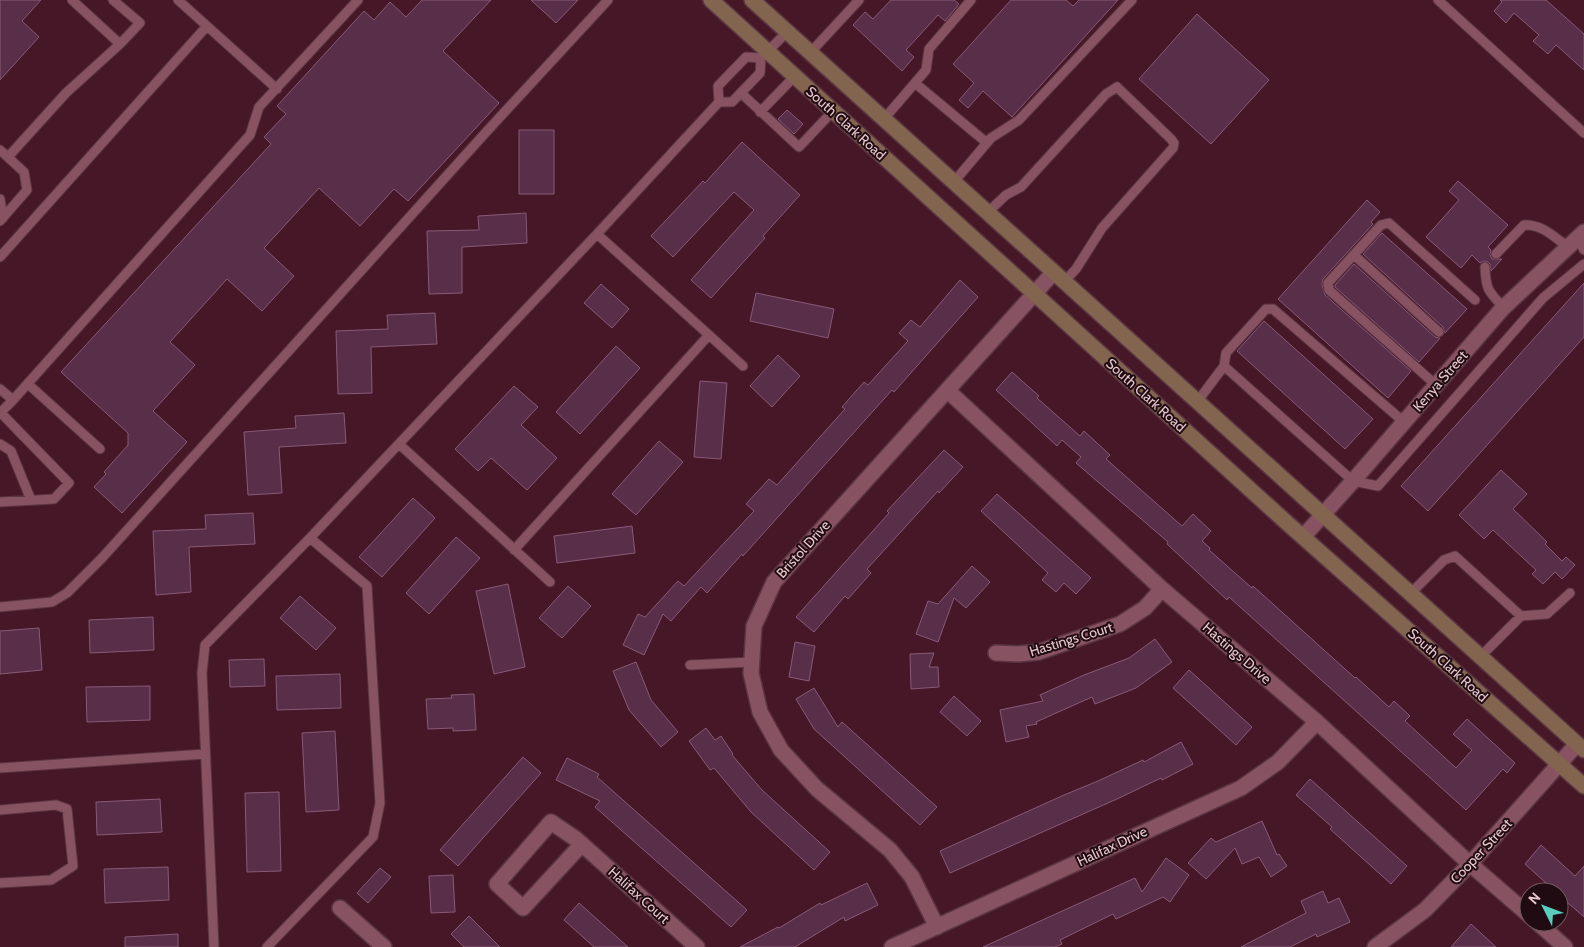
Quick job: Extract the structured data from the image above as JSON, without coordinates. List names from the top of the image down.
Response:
{
  "streets": {
    "main road": ["South Clark Road"],
    "street": [
      "Kenya Street",
      "Bristol Drive",
      "Hastings Court",
      "Hastings Drive",
      "Halifax Drive",
      "Cooper Street",
      "Halifax Court"
    ]
  },
  "crossings": [
    ["South Clark Road", "Kenya Street"],
    ["South Clark Road", "Bristol Drive"],
    ["South Clark Road", "Cooper Street"],
    ["Bristol Drive", "Hastings Drive"],
    ["Bristol Drive", "Halifax Drive"],
    ["Hastings Court", "Hastings Drive"],
    ["Hastings Drive", "Halifax Drive"],
    ["Hastings Drive", "Cooper Street"]
  ],
  "north": "top left"
}
